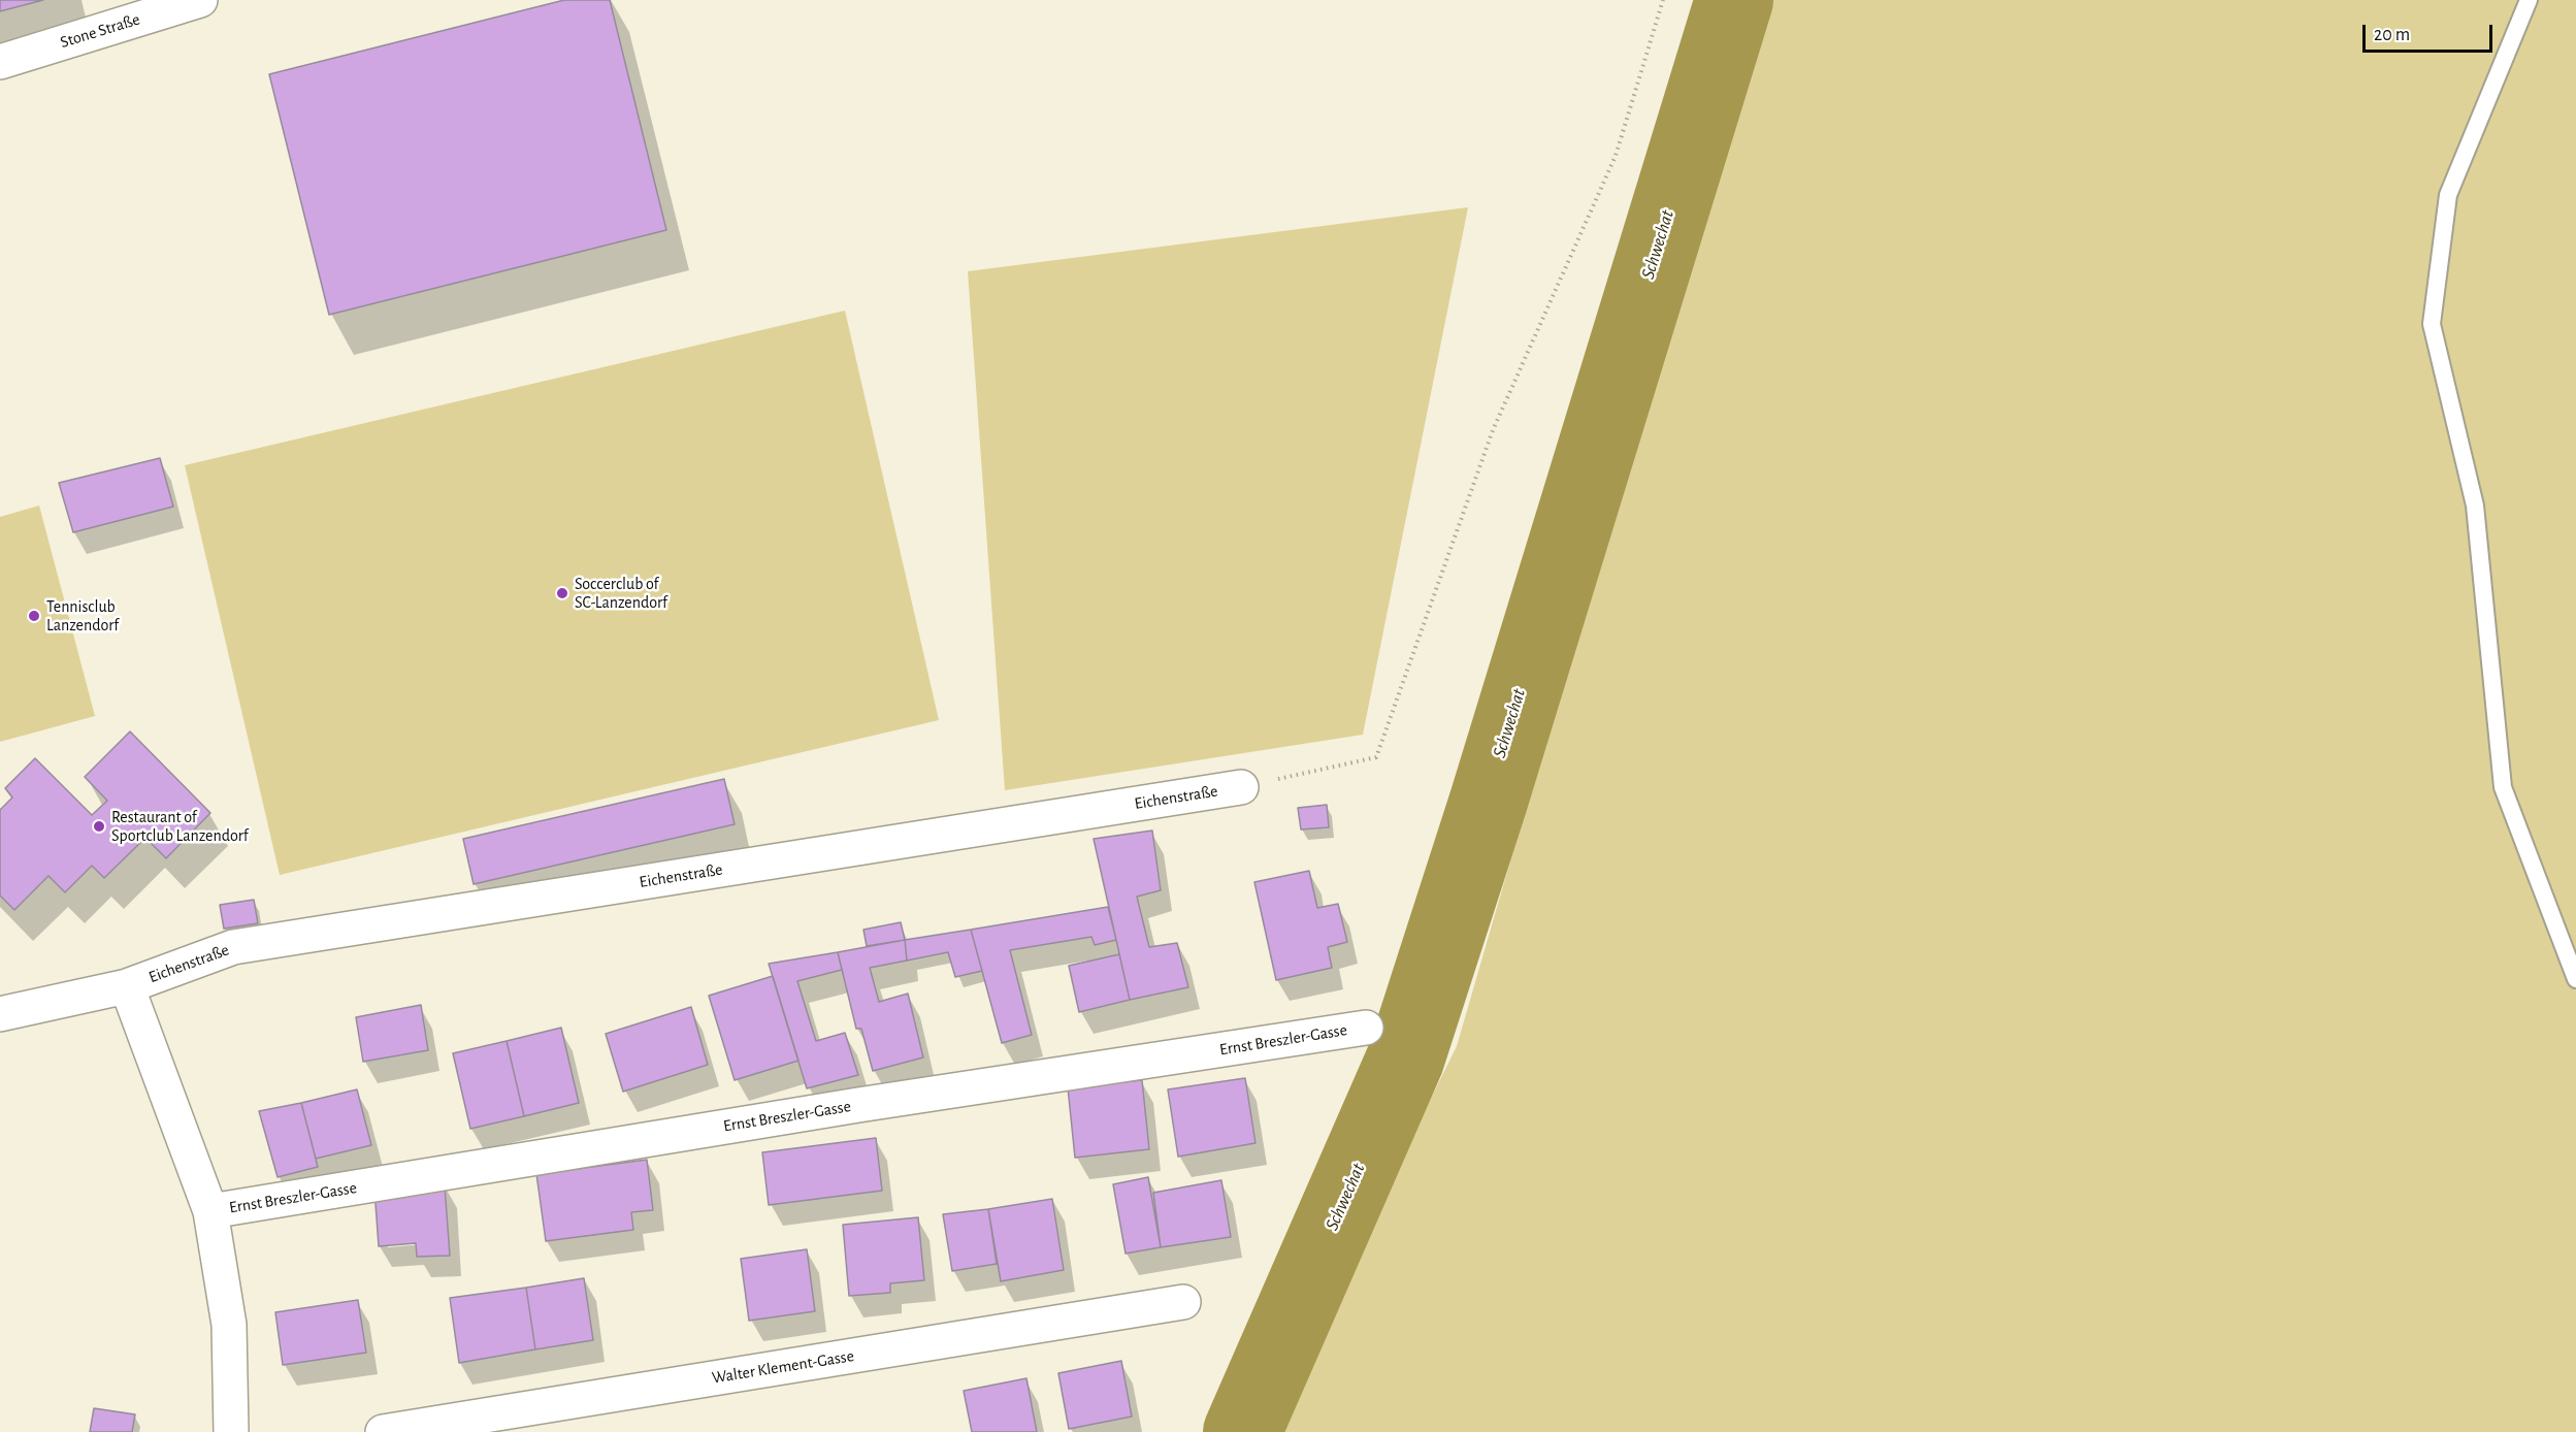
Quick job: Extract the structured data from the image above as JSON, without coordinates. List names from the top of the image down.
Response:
{
  "streets": {
    "street": [
      "Stone Straße",
      "Eichenstraße",
      "Ernst Breszler-Gasse",
      "Walter Klement-Gasse"
    ]
  },
  "crossings": [
    ["Eichenstraße", "Ernst Breszler-Gasse"]
  ],
  "water": ["Schwechat"],
  "places": ["Soccerclub of SC-Lanzendorf", "Tennisclub Lanzendorf", "Restaurant of Sportclub Lanzendorf"],
  "scale_bar": "20 m"
}
